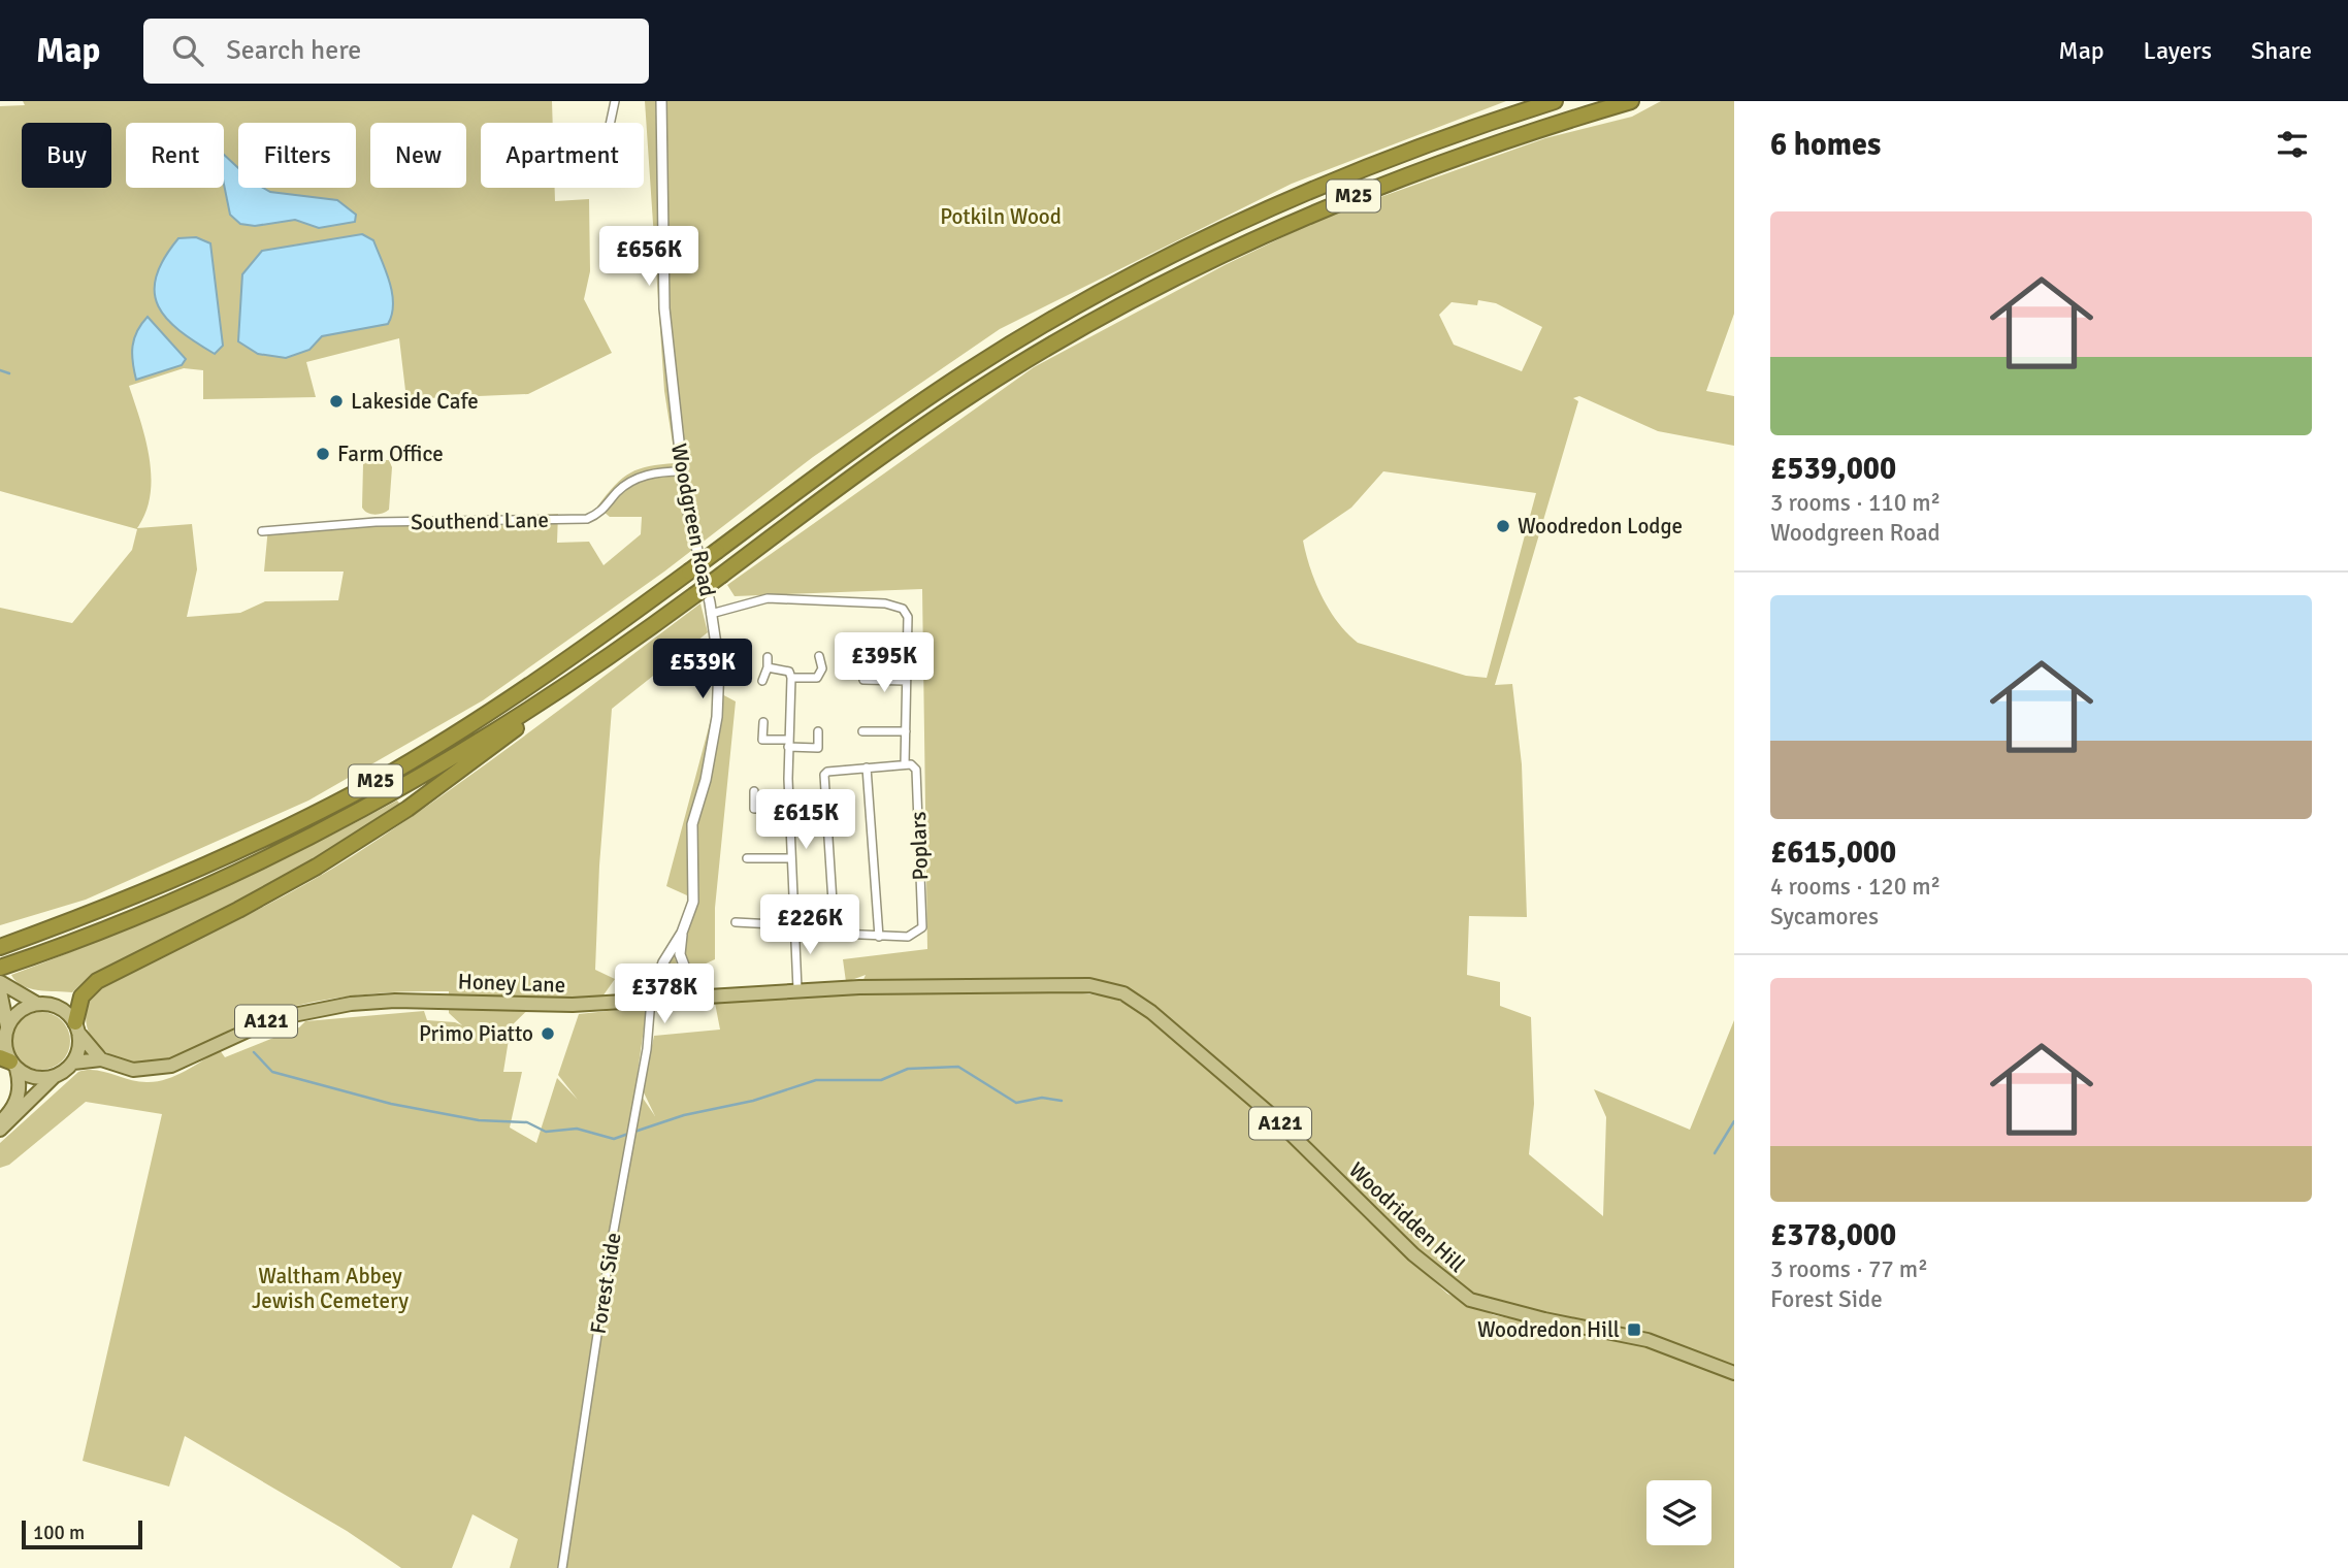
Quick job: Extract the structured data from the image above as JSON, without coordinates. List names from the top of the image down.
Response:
{
  "streets": {
    "highway": ["M25"],
    "main road": ["Honey Lane", "A121", "Woodridden Hill"],
    "street": [
      "Woodgreen Road",
      "Southend Lane",
      "Poplars",
      "Forest Side"
    ]
  },
  "crossings": [
    ["M25", "Honey Lane"],
    ["Woodgreen Road", "Southend Lane"],
    ["Woodgreen Road", "Honey Lane"],
    ["Woodgreen Road", "Forest Side"],
    ["Honey Lane", "Woodridden Hill"],
    ["Honey Lane", "Forest Side"]
  ],
  "parks": ["Potkiln Wood", "Waltham Abbey Jewish Cemetery"],
  "places": {
    "other": [
      "Lakeside Cafe",
      "Farm Office",
      "Woodredon Lodge",
      "Primo Piatto"
    ],
    "transit": ["Woodredon Hill"]
  },
  "scale_bar": "100 m",
  "page": {
    "header": "Map",
    "search": "Search here",
    "nav": ["Map", "Layers", "Share"],
    "heading": "6 homes",
    "chip": [
      "Buy",
      "Rent",
      "Filters",
      "New",
      "Apartment"
    ],
    "list": [
      {
        "name": "£539,000",
        "note": "3 rooms · 110 m² · Woodgreen Road"
      },
      {
        "name": "£615,000",
        "note": "4 rooms · 120 m² · Sycamores"
      },
      {
        "name": "£378,000",
        "note": "3 rooms · 77 m² · Forest Side"
      }
    ],
    "price": [
      "£656K",
      "£395K",
      "£539K",
      "£615K",
      "£226K",
      "£378K"
    ],
    "scale": "100 m"
  }
}
